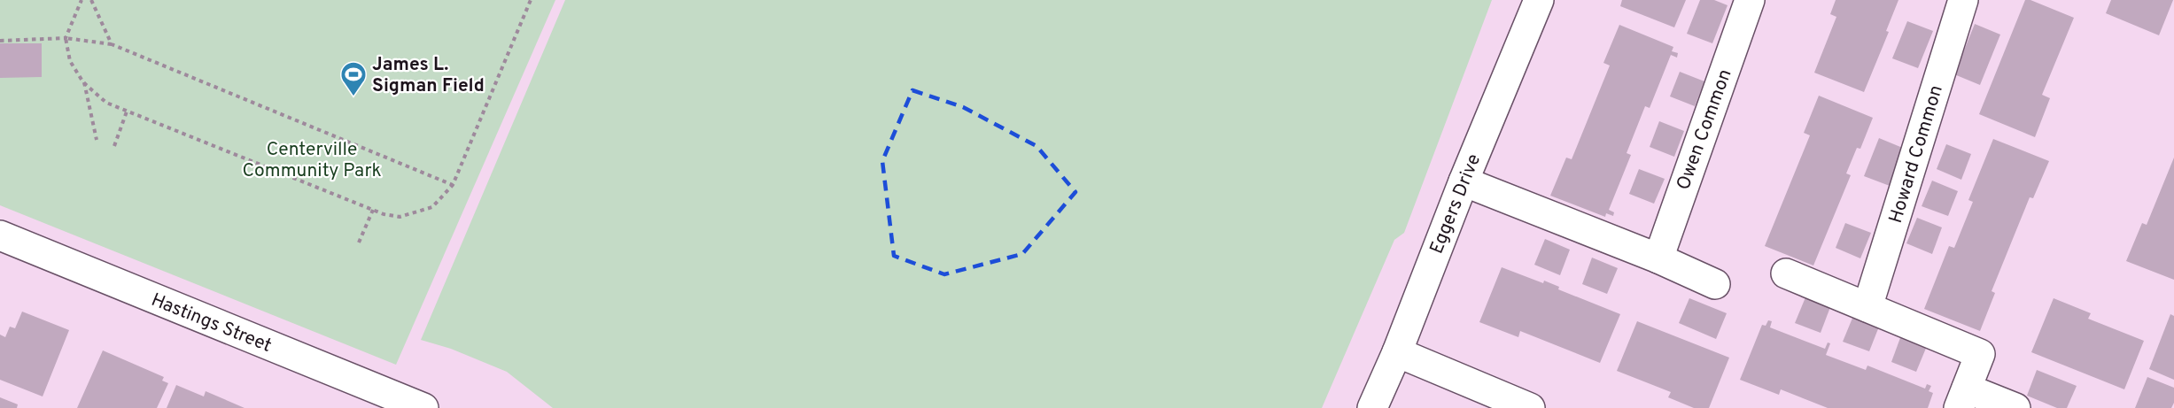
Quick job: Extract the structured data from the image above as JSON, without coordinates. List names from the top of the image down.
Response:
{
  "streets": {
    "street": [
      "Owen Common",
      "Howard Common",
      "Eggers Drive",
      "Hastings Street"
    ]
  },
  "parks": ["Centerville Community Park"],
  "places": {
    "sports": ["James L. Sigman Field"]
  }
}
